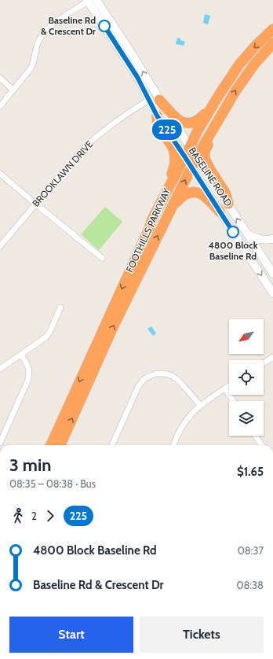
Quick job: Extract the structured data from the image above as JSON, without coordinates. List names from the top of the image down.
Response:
{
  "streets": {
    "highway": ["FOOTHILLS PARKWAY"],
    "main road": ["BASELINE ROAD"],
    "street": ["BROOKLAWN DRIVE"]
  },
  "crossings": [
    ["BROOKLAWN DRIVE", "BASELINE ROAD"],
    ["BASELINE ROAD", "FOOTHILLS PARKWAY"]
  ],
  "places": ["Baseline Rd & Crescent Dr", "4800 Block Baseline Rd"],
  "lines": ["bus line 225"],
  "north": "bottom left",
  "page": {
    "on_map": "225",
    "heading": ["3 min", "08:35 – 08:38 · Bus", "$1.65"],
    "legs": ["2", "225"],
    "list": [
      {
        "name": "4800 Block Baseline Rd",
        "value": "08:37"
      },
      {
        "name": "Baseline Rd & Crescent Dr",
        "value": "08:38"
      }
    ],
    "buttons": ["Start", "Tickets"]
  }
}
